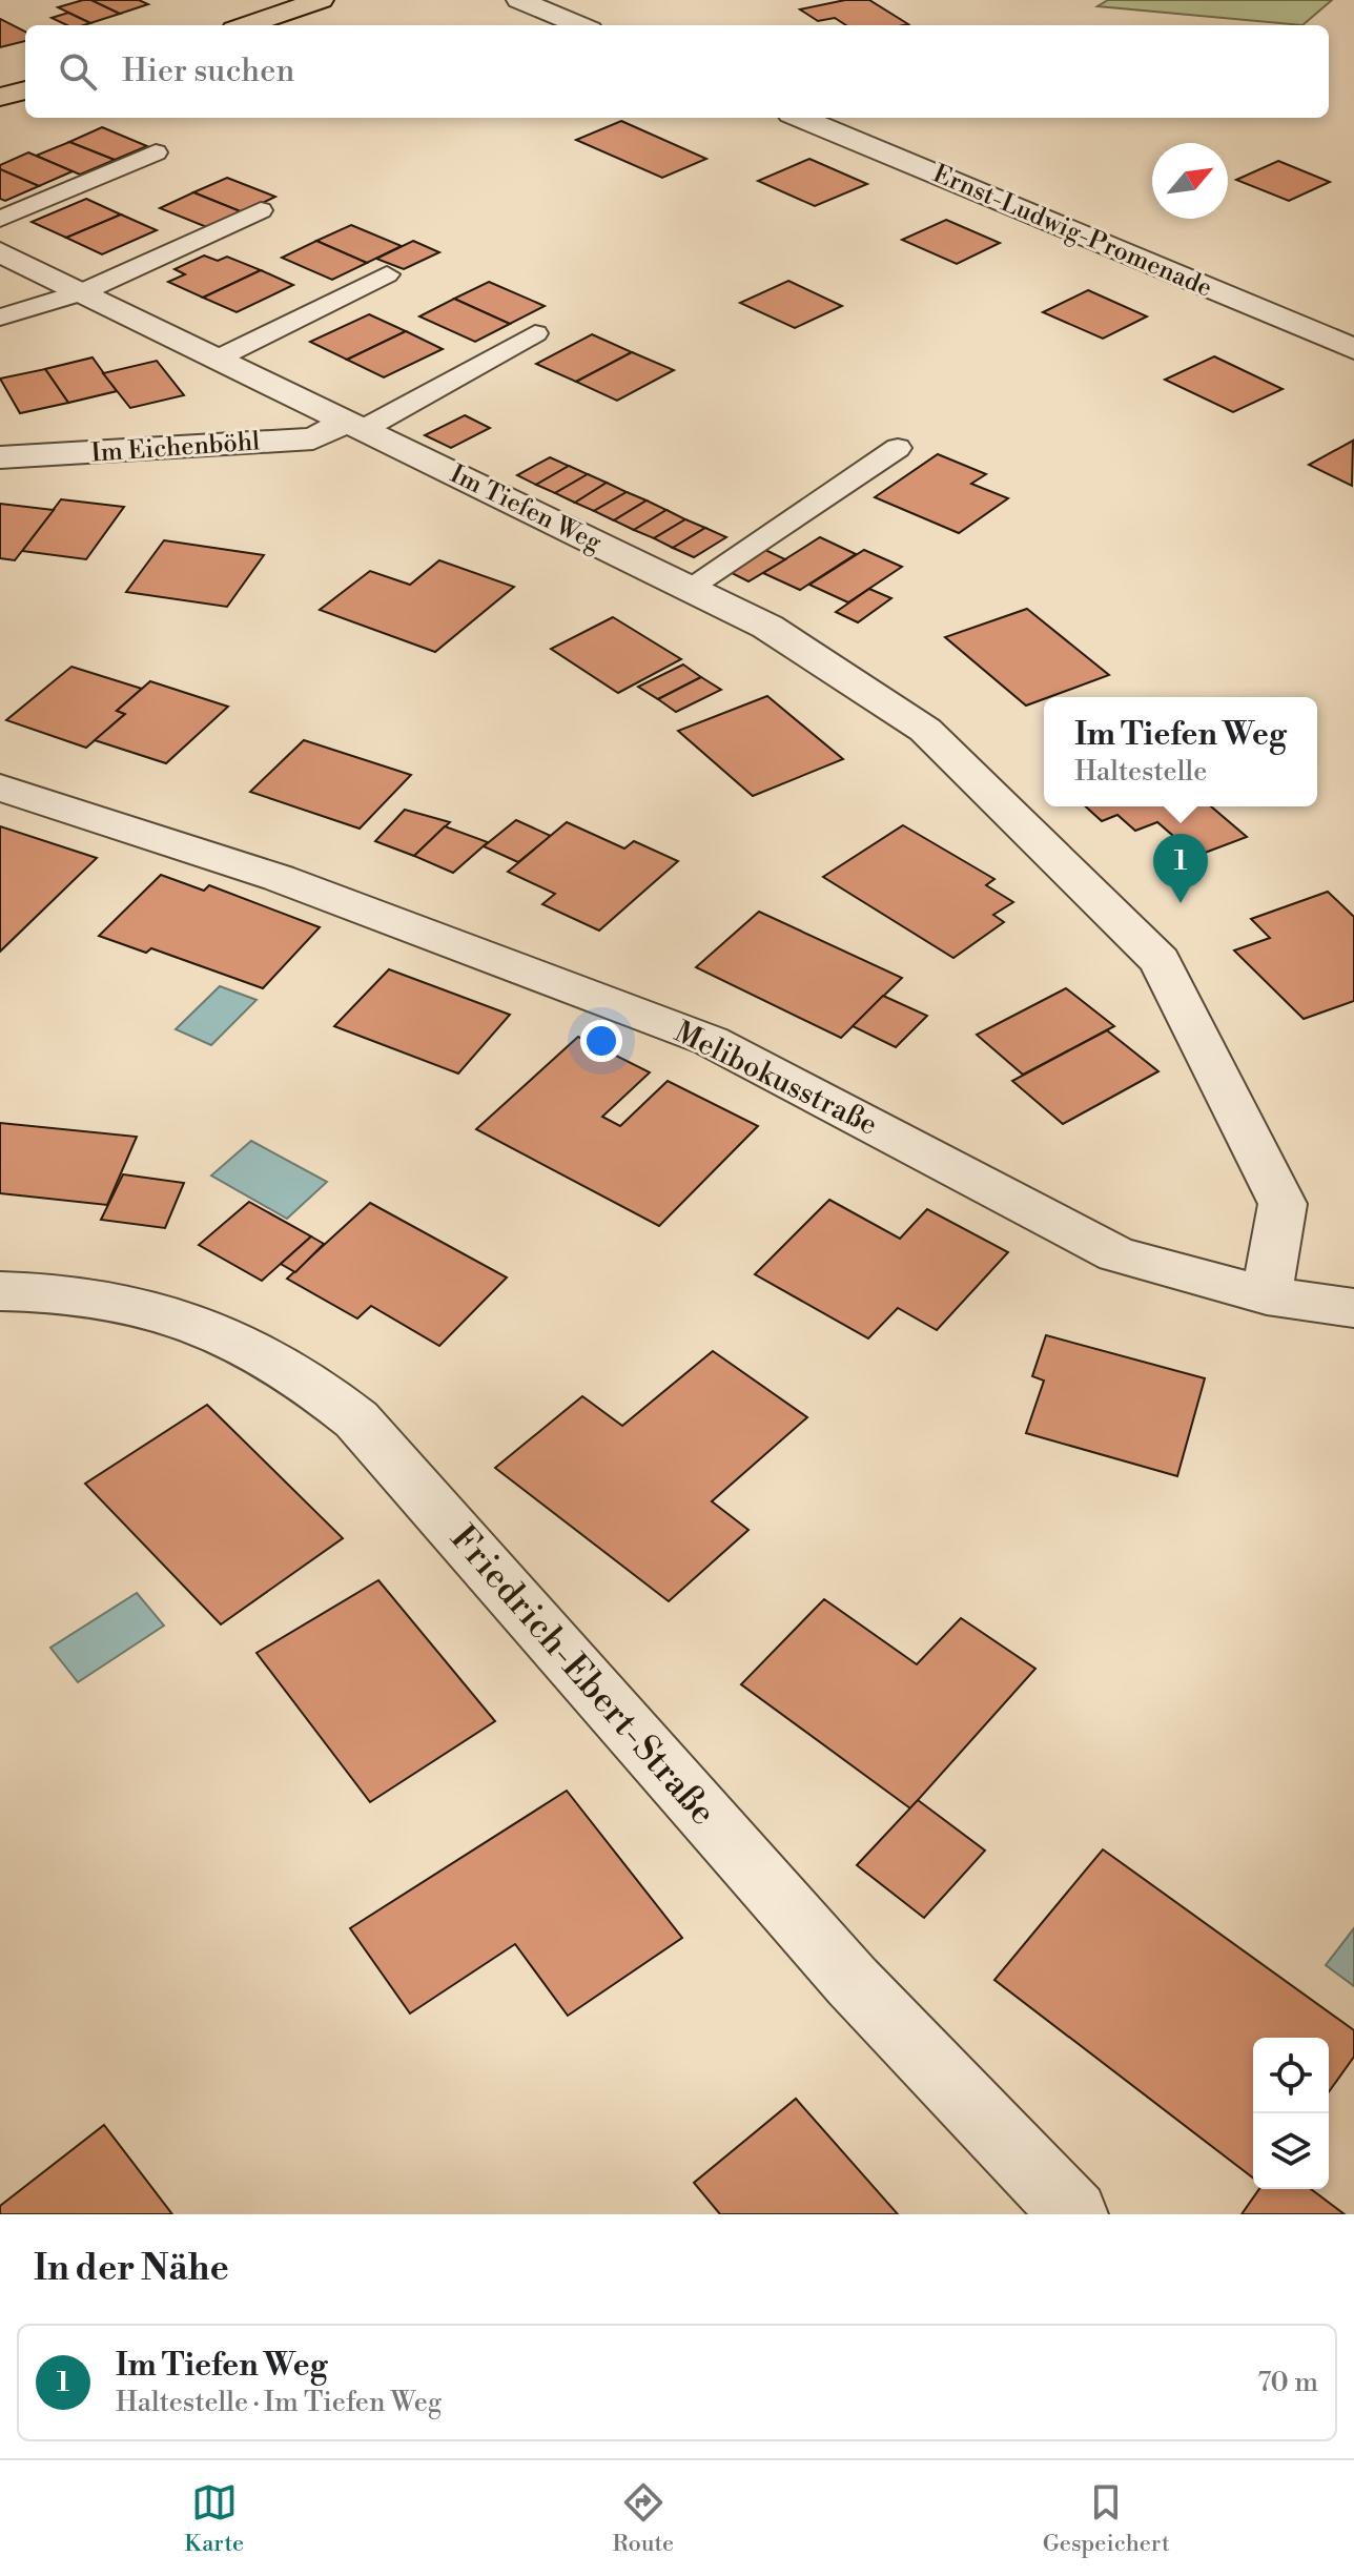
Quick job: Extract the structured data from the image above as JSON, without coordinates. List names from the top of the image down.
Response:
{
  "streets": {
    "street": [
      "Ernst-Ludwig-Promenade",
      "Im Eichenböhl",
      "Im Tiefen Weg",
      "Melibokusstraße",
      "Friedrich-Ebert-Straße"
    ]
  },
  "crossings": [
    ["Im Eichenböhl", "Im Tiefen Weg"],
    ["Im Tiefen Weg", "Melibokusstraße"]
  ],
  "north": "top right",
  "page": {
    "search": "Hier suchen",
    "popup": ["Im Tiefen Weg", "Haltestelle"],
    "pins": "1",
    "heading": "In der Nähe",
    "list": [
      {
        "mark": "1",
        "name": "Im Tiefen Weg",
        "note": "Haltestelle · Im Tiefen Weg",
        "value": "70 m"
      }
    ],
    "nav": ["Karte", "Route", "Gespeichert"]
  }
}
